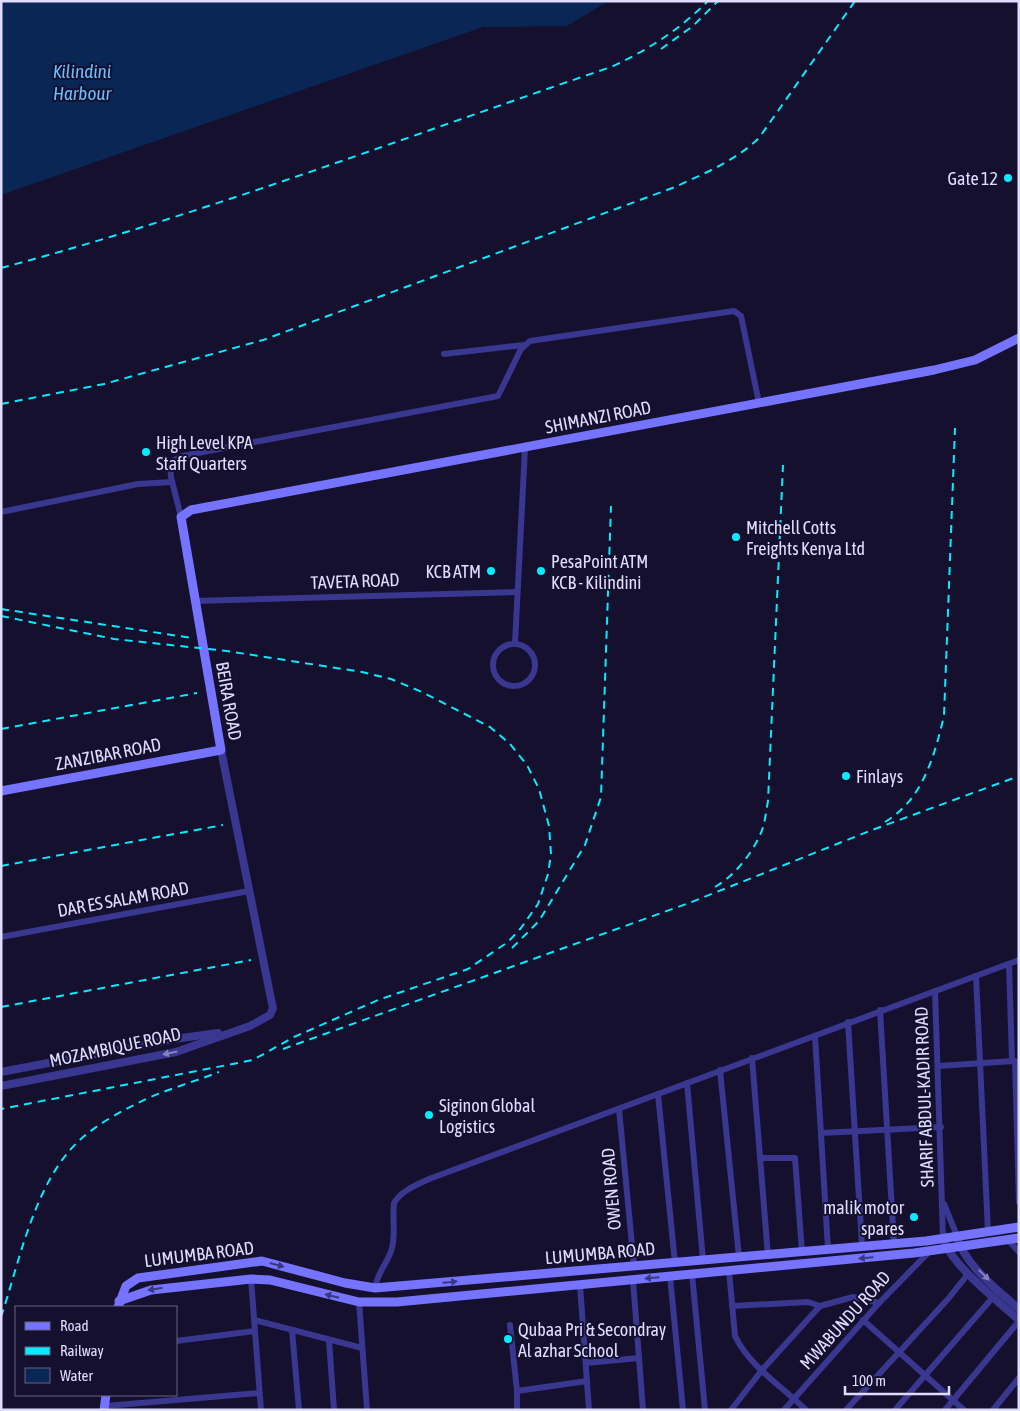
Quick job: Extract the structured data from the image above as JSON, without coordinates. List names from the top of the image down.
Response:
{
  "streets": {
    "main road": [
      "SHIMANZI ROAD",
      "BEIRA ROAD",
      "ZANZIBAR ROAD",
      "LUMUMBA ROAD"
    ],
    "street": [
      "TAVETA ROAD",
      "DAR ES SALAM ROAD",
      "MOZAMBIQUE ROAD",
      "SHARIF ABDUL-KADIR ROAD",
      "OWEN ROAD",
      "MWABUNDU ROAD"
    ]
  },
  "crossings": [
    ["SHIMANZI ROAD", "BEIRA ROAD"],
    ["TAVETA ROAD", "BEIRA ROAD"],
    ["BEIRA ROAD", "ZANZIBAR ROAD"],
    ["BEIRA ROAD", "DAR ES SALAM ROAD"],
    ["BEIRA ROAD", "MOZAMBIQUE ROAD"],
    ["DAR ES SALAM ROAD", "MOZAMBIQUE ROAD"],
    ["SHARIF ABDUL-KADIR ROAD", "LUMUMBA ROAD"],
    ["OWEN ROAD", "LUMUMBA ROAD"],
    ["LUMUMBA ROAD", "MWABUNDU ROAD"]
  ],
  "water": ["Kilindini Harbour"],
  "places": [
    "Gate 12",
    "High Level KPA Staff Quarters",
    "Mitchell Cotts Freights Kenya Ltd",
    "KCB ATM",
    "PesaPoint ATM KCB - Kilindini",
    "Finlays",
    "Siginon Global Logistics",
    "malik motor spares",
    "Qubaa Pri & Secondray Al azhar School"
  ],
  "legend": ["Road", "Railway", "Water"],
  "scale_bar": "100 m"
}
